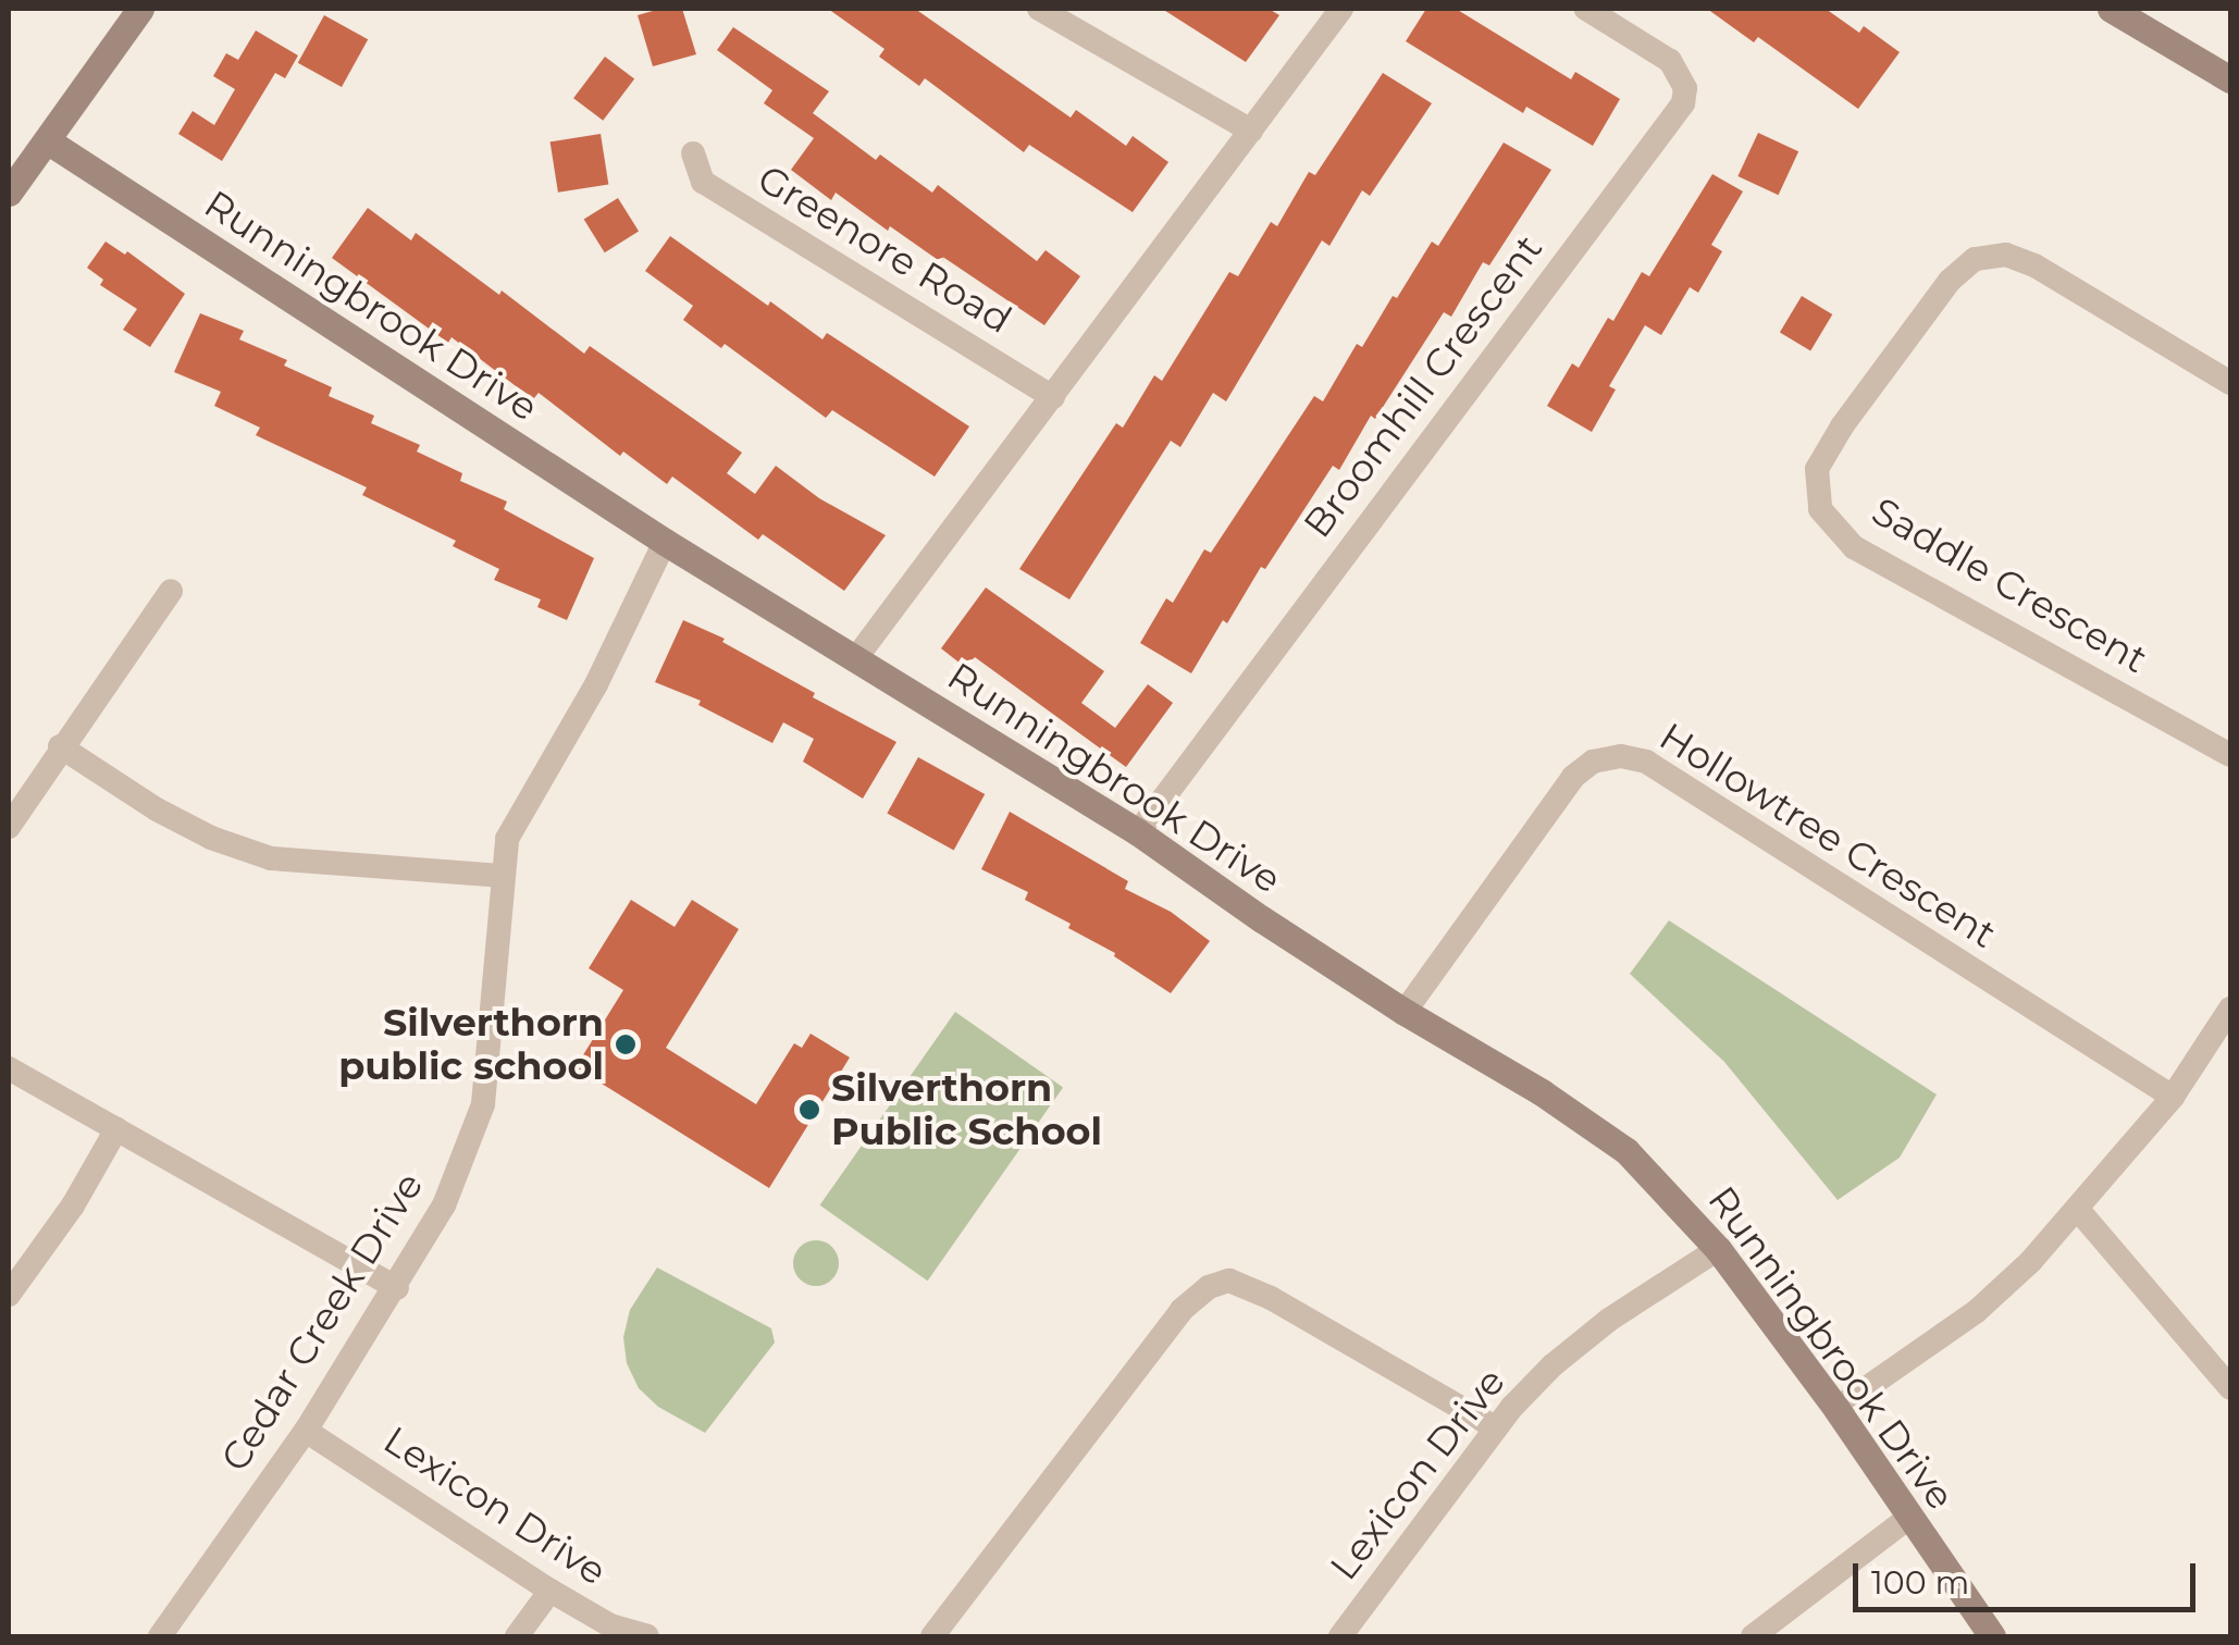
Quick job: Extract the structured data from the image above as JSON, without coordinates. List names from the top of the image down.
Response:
{
  "streets": {
    "street": [
      "Greenore Road",
      "Runningbrook Drive",
      "Broomhill Crescent",
      "Saddle Crescent",
      "Hollowtree Crescent",
      "Cedar Creek Drive",
      "Lexicon Drive"
    ]
  },
  "crossings": [
    ["Runningbrook Drive", "Broomhill Crescent"],
    ["Runningbrook Drive", "Hollowtree Crescent"],
    ["Runningbrook Drive", "Cedar Creek Drive"],
    ["Runningbrook Drive", "Lexicon Drive"],
    ["Cedar Creek Drive", "Lexicon Drive"]
  ],
  "places": ["Silverthorn public school", "Silverthorn Public School"],
  "scale_bar": "100 m"
}
